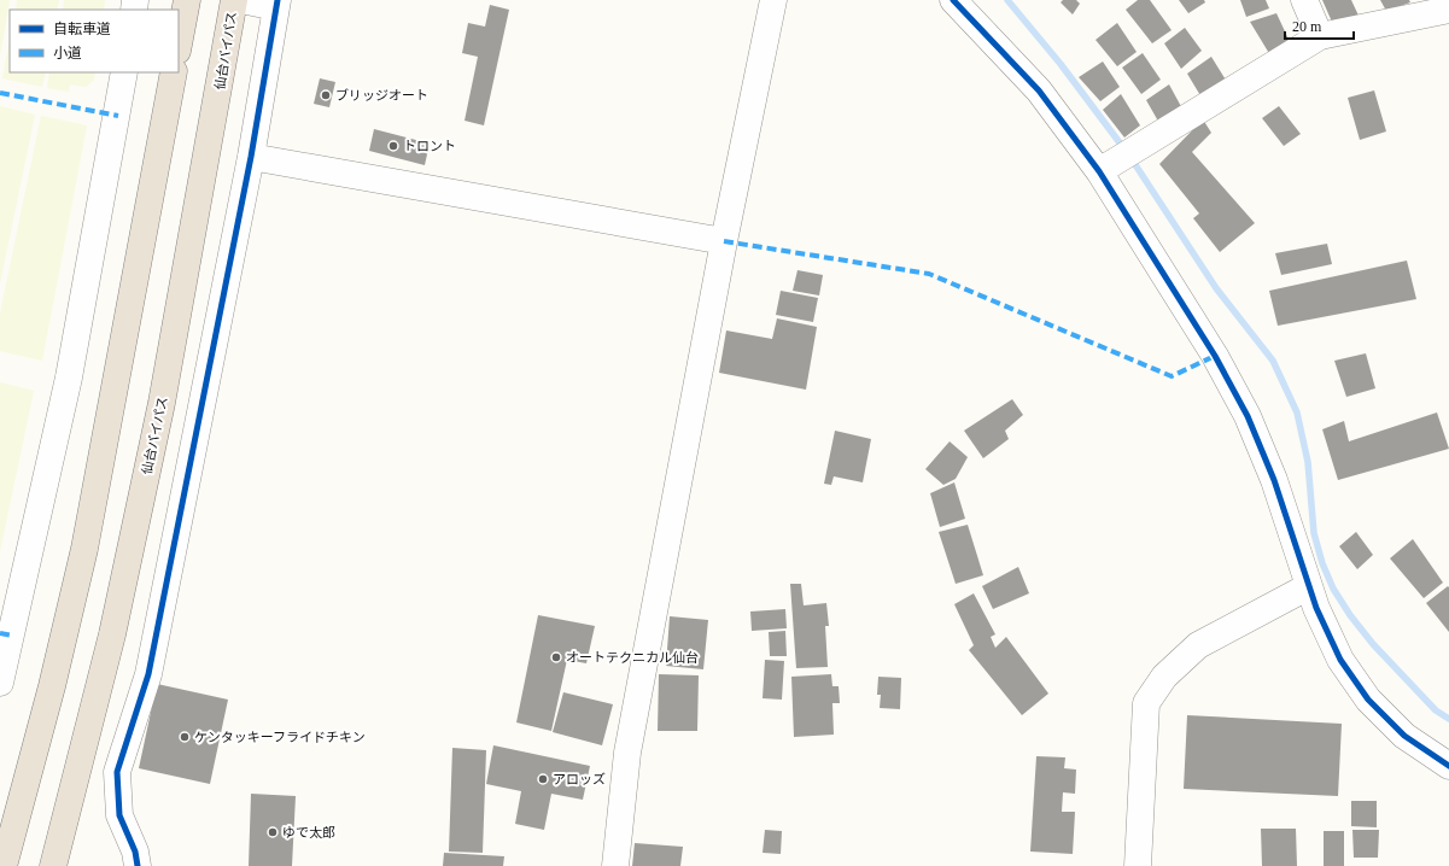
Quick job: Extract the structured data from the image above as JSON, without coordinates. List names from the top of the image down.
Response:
{
  "streets": {
    "highway": ["仙台バイパス"]
  },
  "places": [
    "ブリッジオート",
    "トロント",
    "オートテクニカル仙台",
    "ケンタッキーフライドチキン",
    "アロッズ",
    "ゆで太郎"
  ],
  "legend": ["自転車道", "小道"],
  "scale_bar": "20 m"
}
